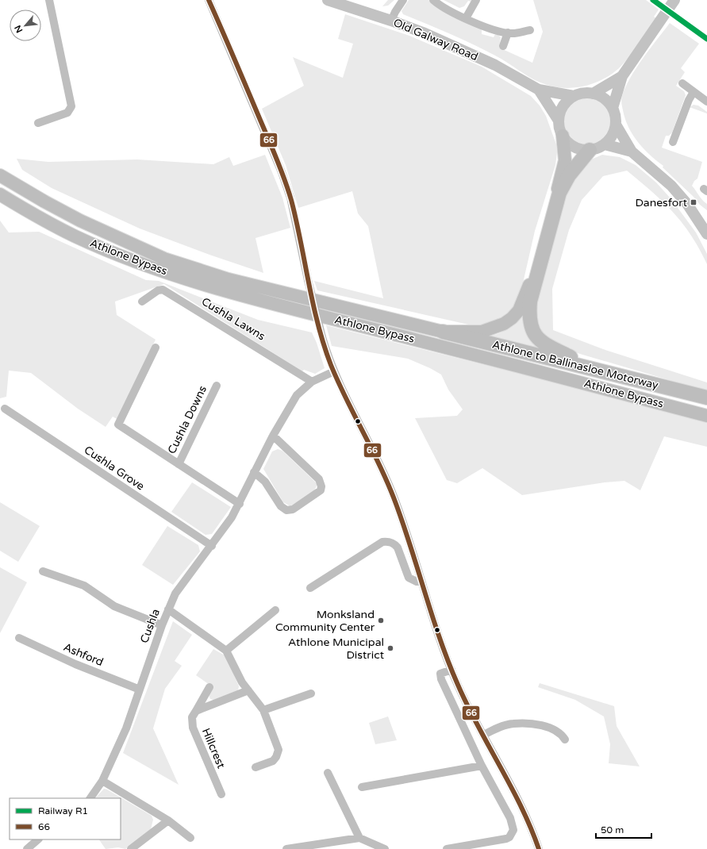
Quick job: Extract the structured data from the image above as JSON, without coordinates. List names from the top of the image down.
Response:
{
  "streets": {
    "highway": ["Athlone Bypass", "Athlone to Ballinasloe Motorway"],
    "main road": ["Old Galway Road"],
    "street": [
      "Cushla Lawns",
      "Cushla Downs",
      "Cushla Grove",
      "Cushla",
      "Ashford",
      "Hillcrest"
    ]
  },
  "crossings": [
    ["Athlone Bypass", "Athlone to Ballinasloe Motorway"],
    ["Cushla Lawns", "Cushla"],
    ["Cushla Downs", "Cushla"],
    ["Cushla Grove", "Cushla"],
    ["Cushla", "Ashford"]
  ],
  "places": {
    "transit": ["Danesfort"],
    "other": ["Monksland Community Center", "Athlone Municipal District"]
  },
  "lines": ["rail line R1", "transit line 66"],
  "legend": ["Railway R1", "66"],
  "scale_bar": "50 m",
  "north": "bottom left"
}
